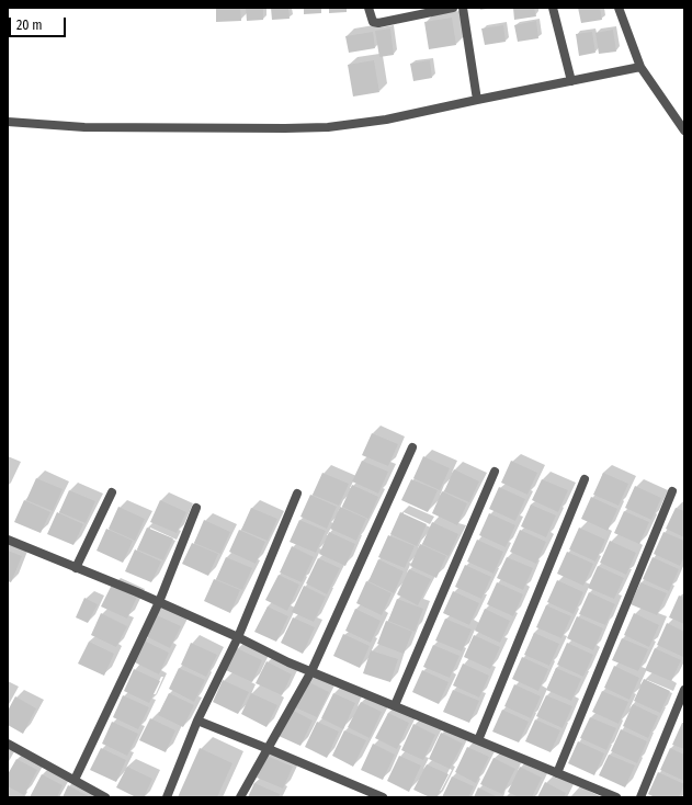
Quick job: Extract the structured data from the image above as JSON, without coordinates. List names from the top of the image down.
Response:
{
  "scale_bar": "20 m"
}
